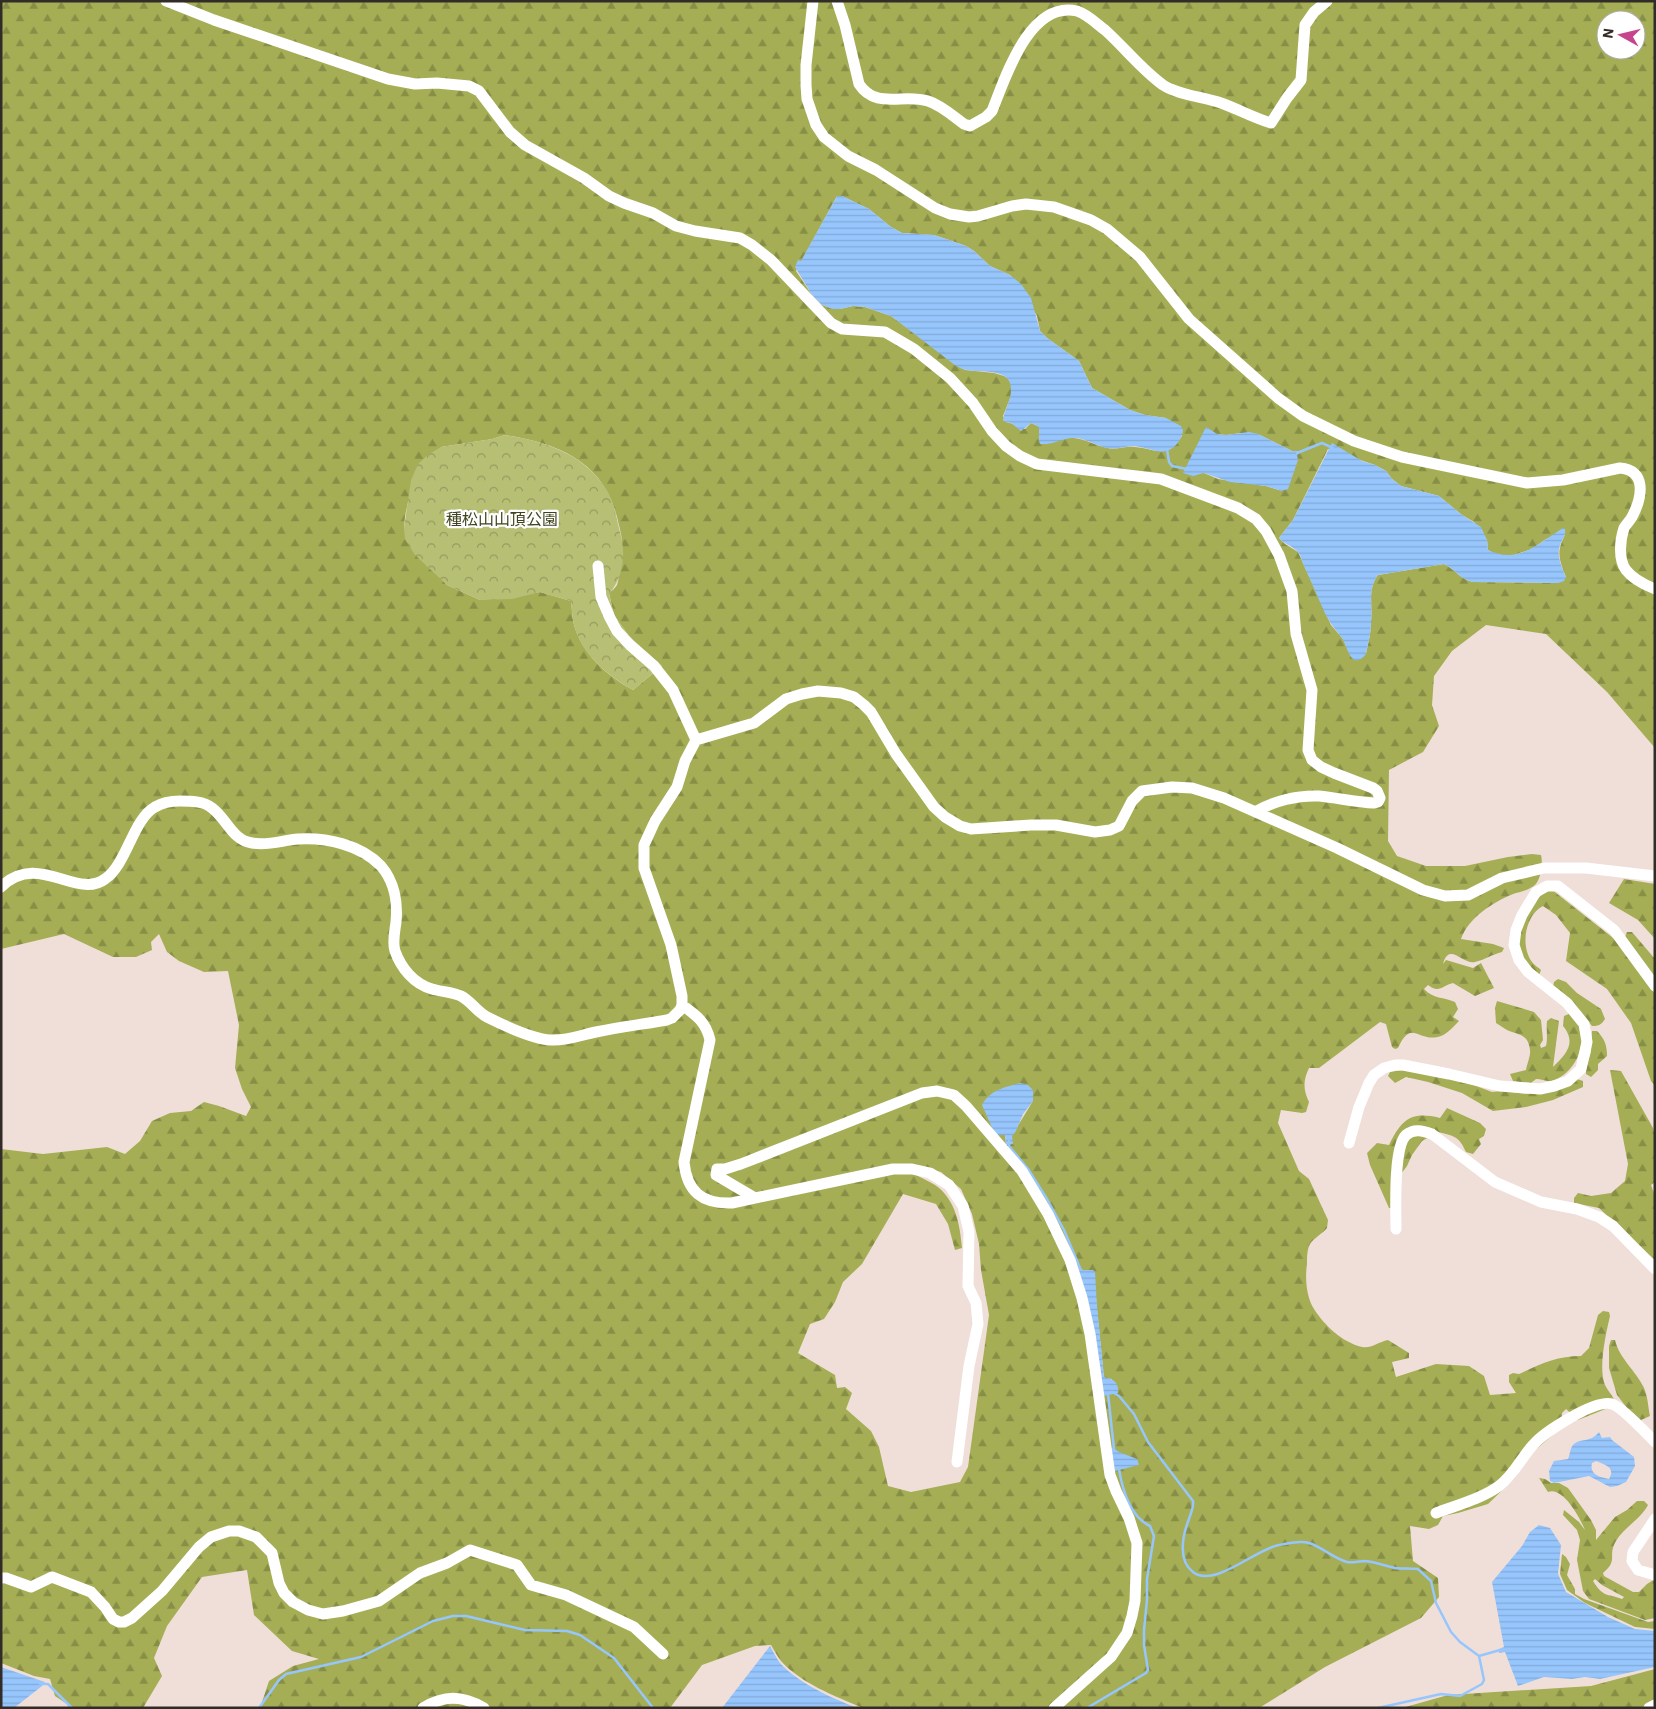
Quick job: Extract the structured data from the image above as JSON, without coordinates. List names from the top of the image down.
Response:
{
  "parks": ["種松山山頂公園"],
  "north": "left"
}
